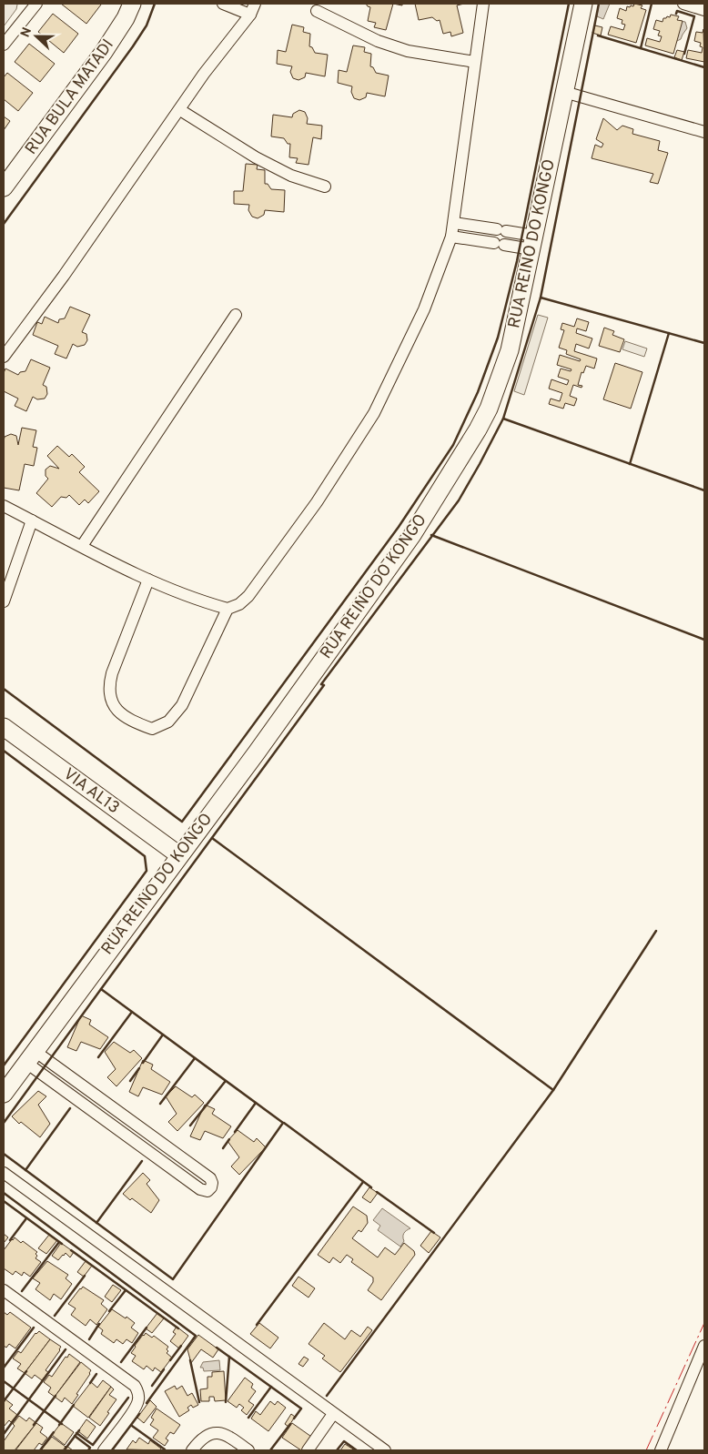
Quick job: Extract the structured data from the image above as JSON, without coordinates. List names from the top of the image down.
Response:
{
  "streets": {
    "street": ["RUA BULA MATADI", "RUA REINO DO KONGO", "VIA AL13"]
  },
  "crossings": [
    ["RUA REINO DO KONGO", "VIA AL13"]
  ],
  "north": "left"
}
